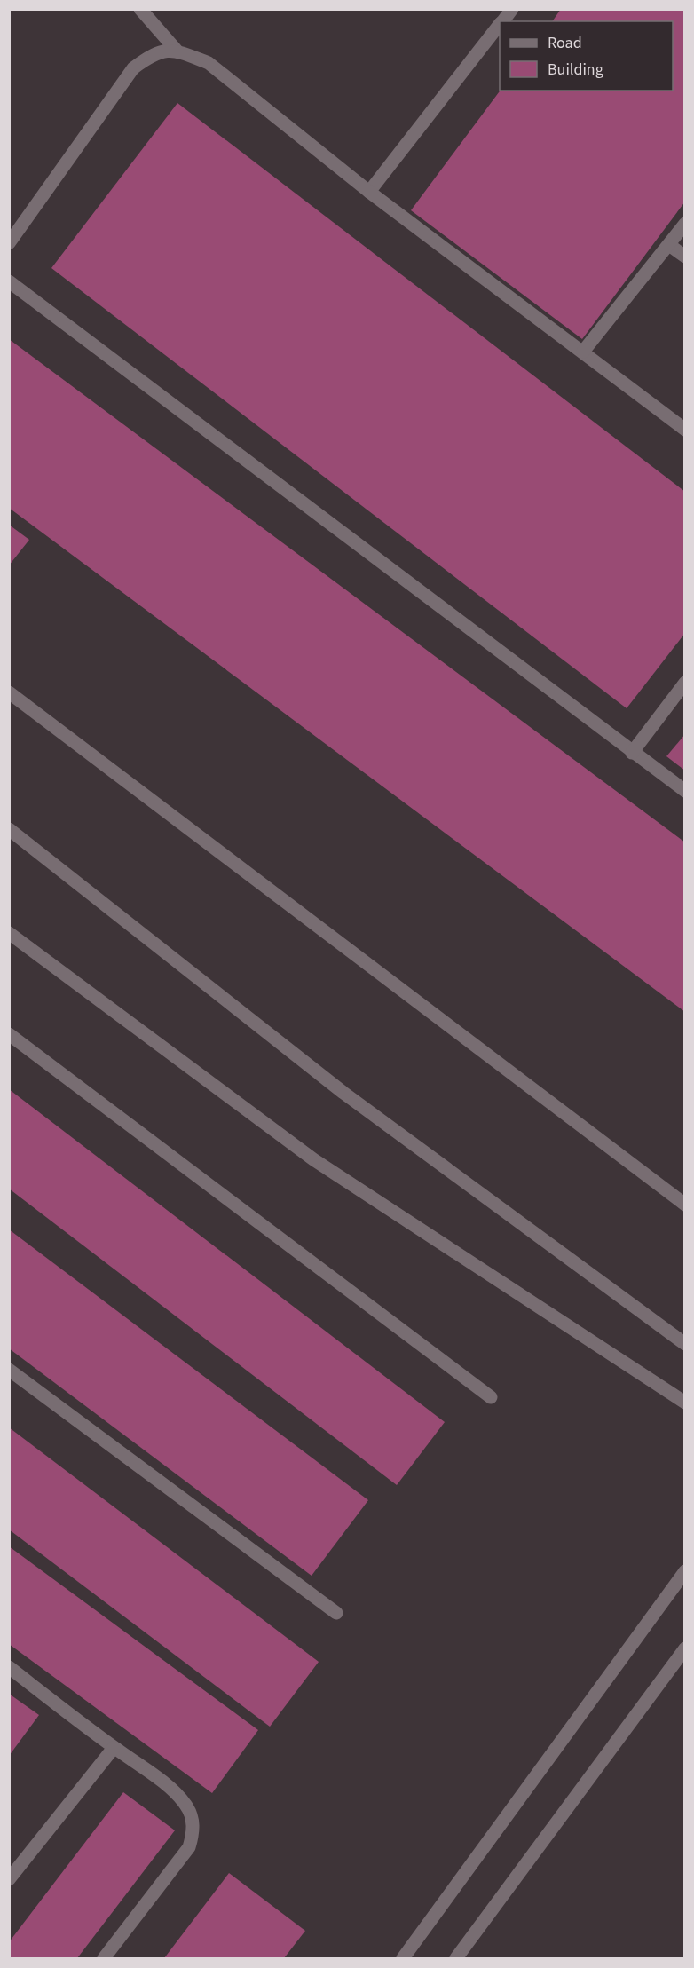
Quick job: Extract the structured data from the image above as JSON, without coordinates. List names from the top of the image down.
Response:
{
  "legend": ["Road", "Building"]
}
